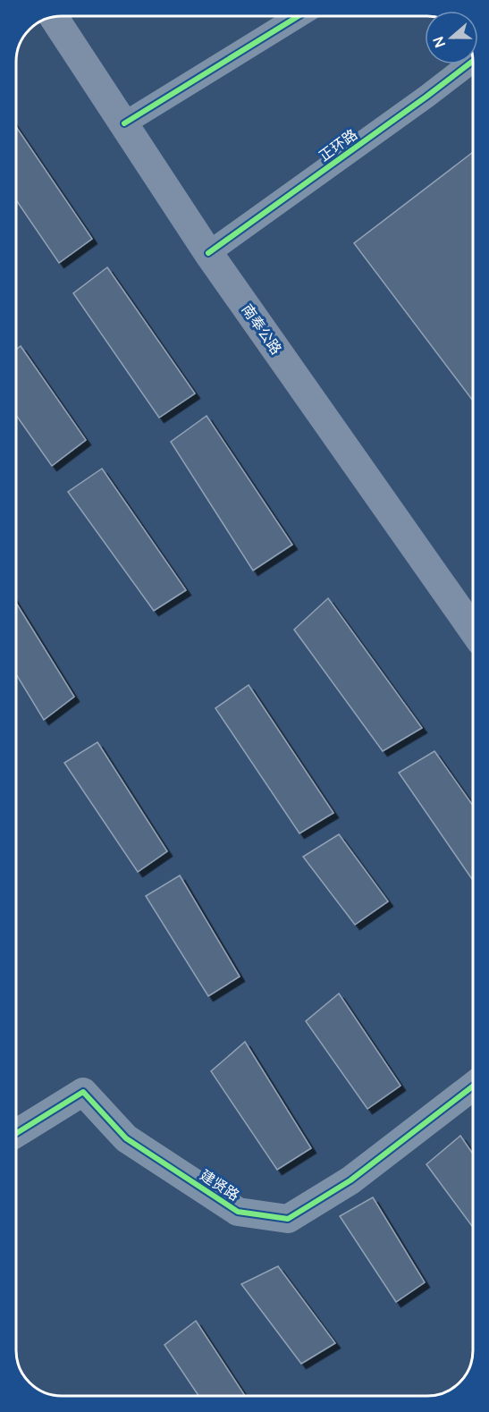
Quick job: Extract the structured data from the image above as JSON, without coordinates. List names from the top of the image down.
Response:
{
  "streets": {
    "main road": ["南奉公路"],
    "street": ["正环路", "建贤路"]
  },
  "crossings": [
    ["正环路", "南奉公路"]
  ],
  "north": "left"
}
